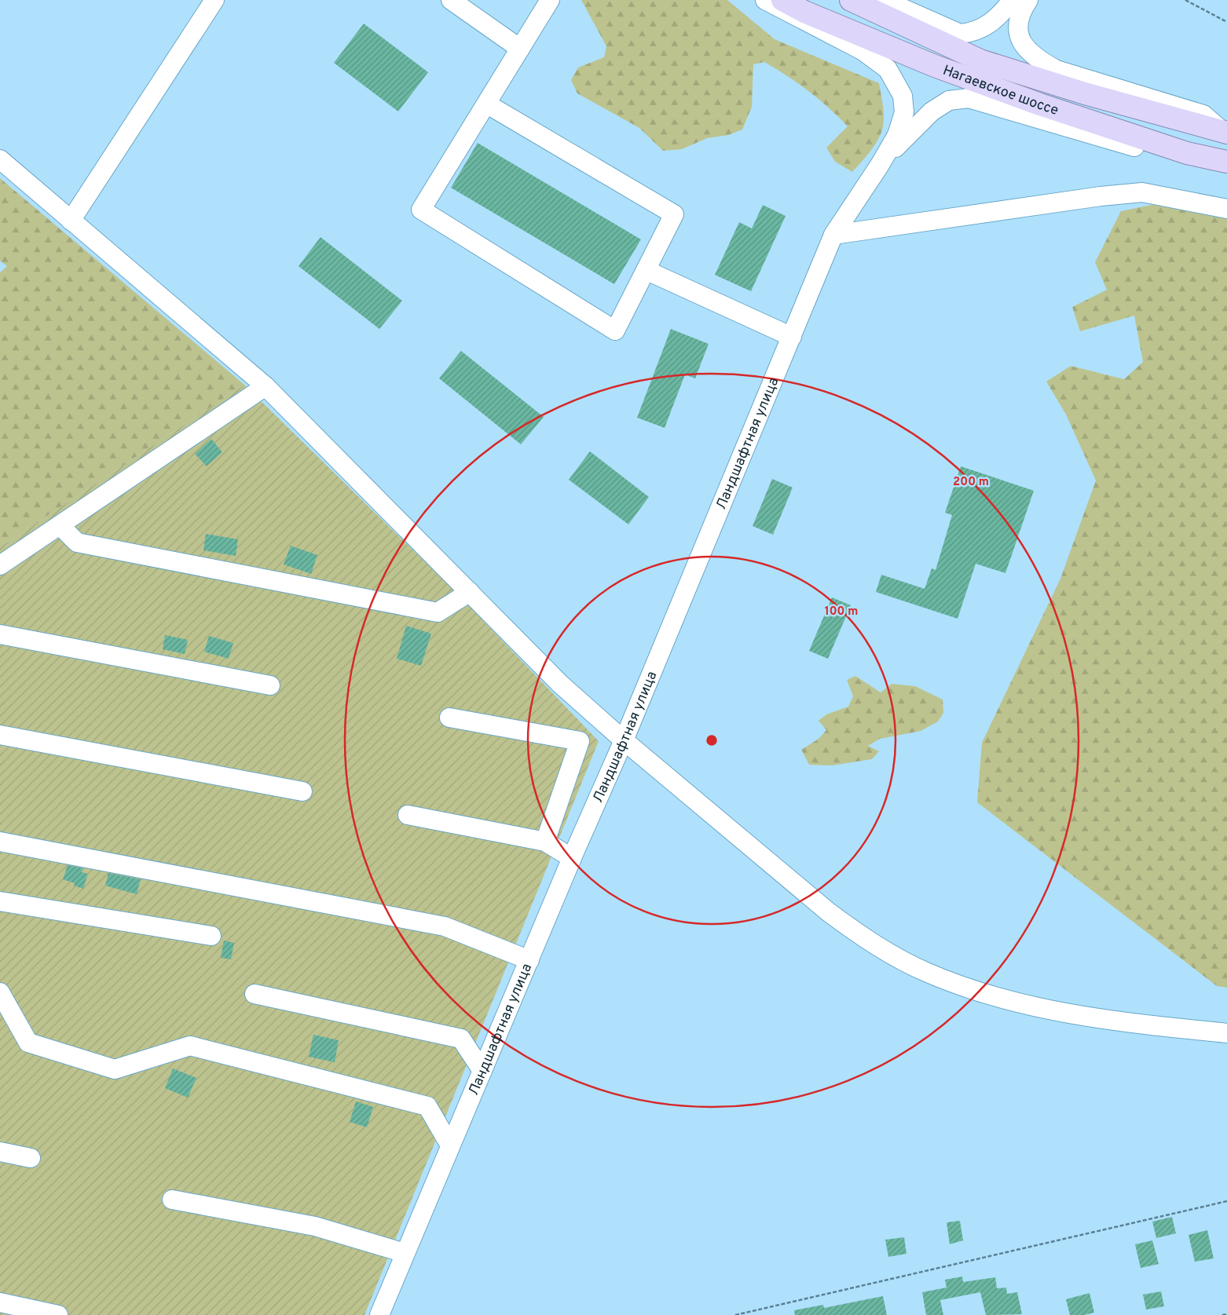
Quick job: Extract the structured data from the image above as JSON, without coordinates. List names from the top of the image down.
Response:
{
  "streets": {
    "main road": ["Нагаевское шоссе"],
    "street": ["Ландшафтная улица"]
  },
  "rings": ["200 m", "100 m"]
}
